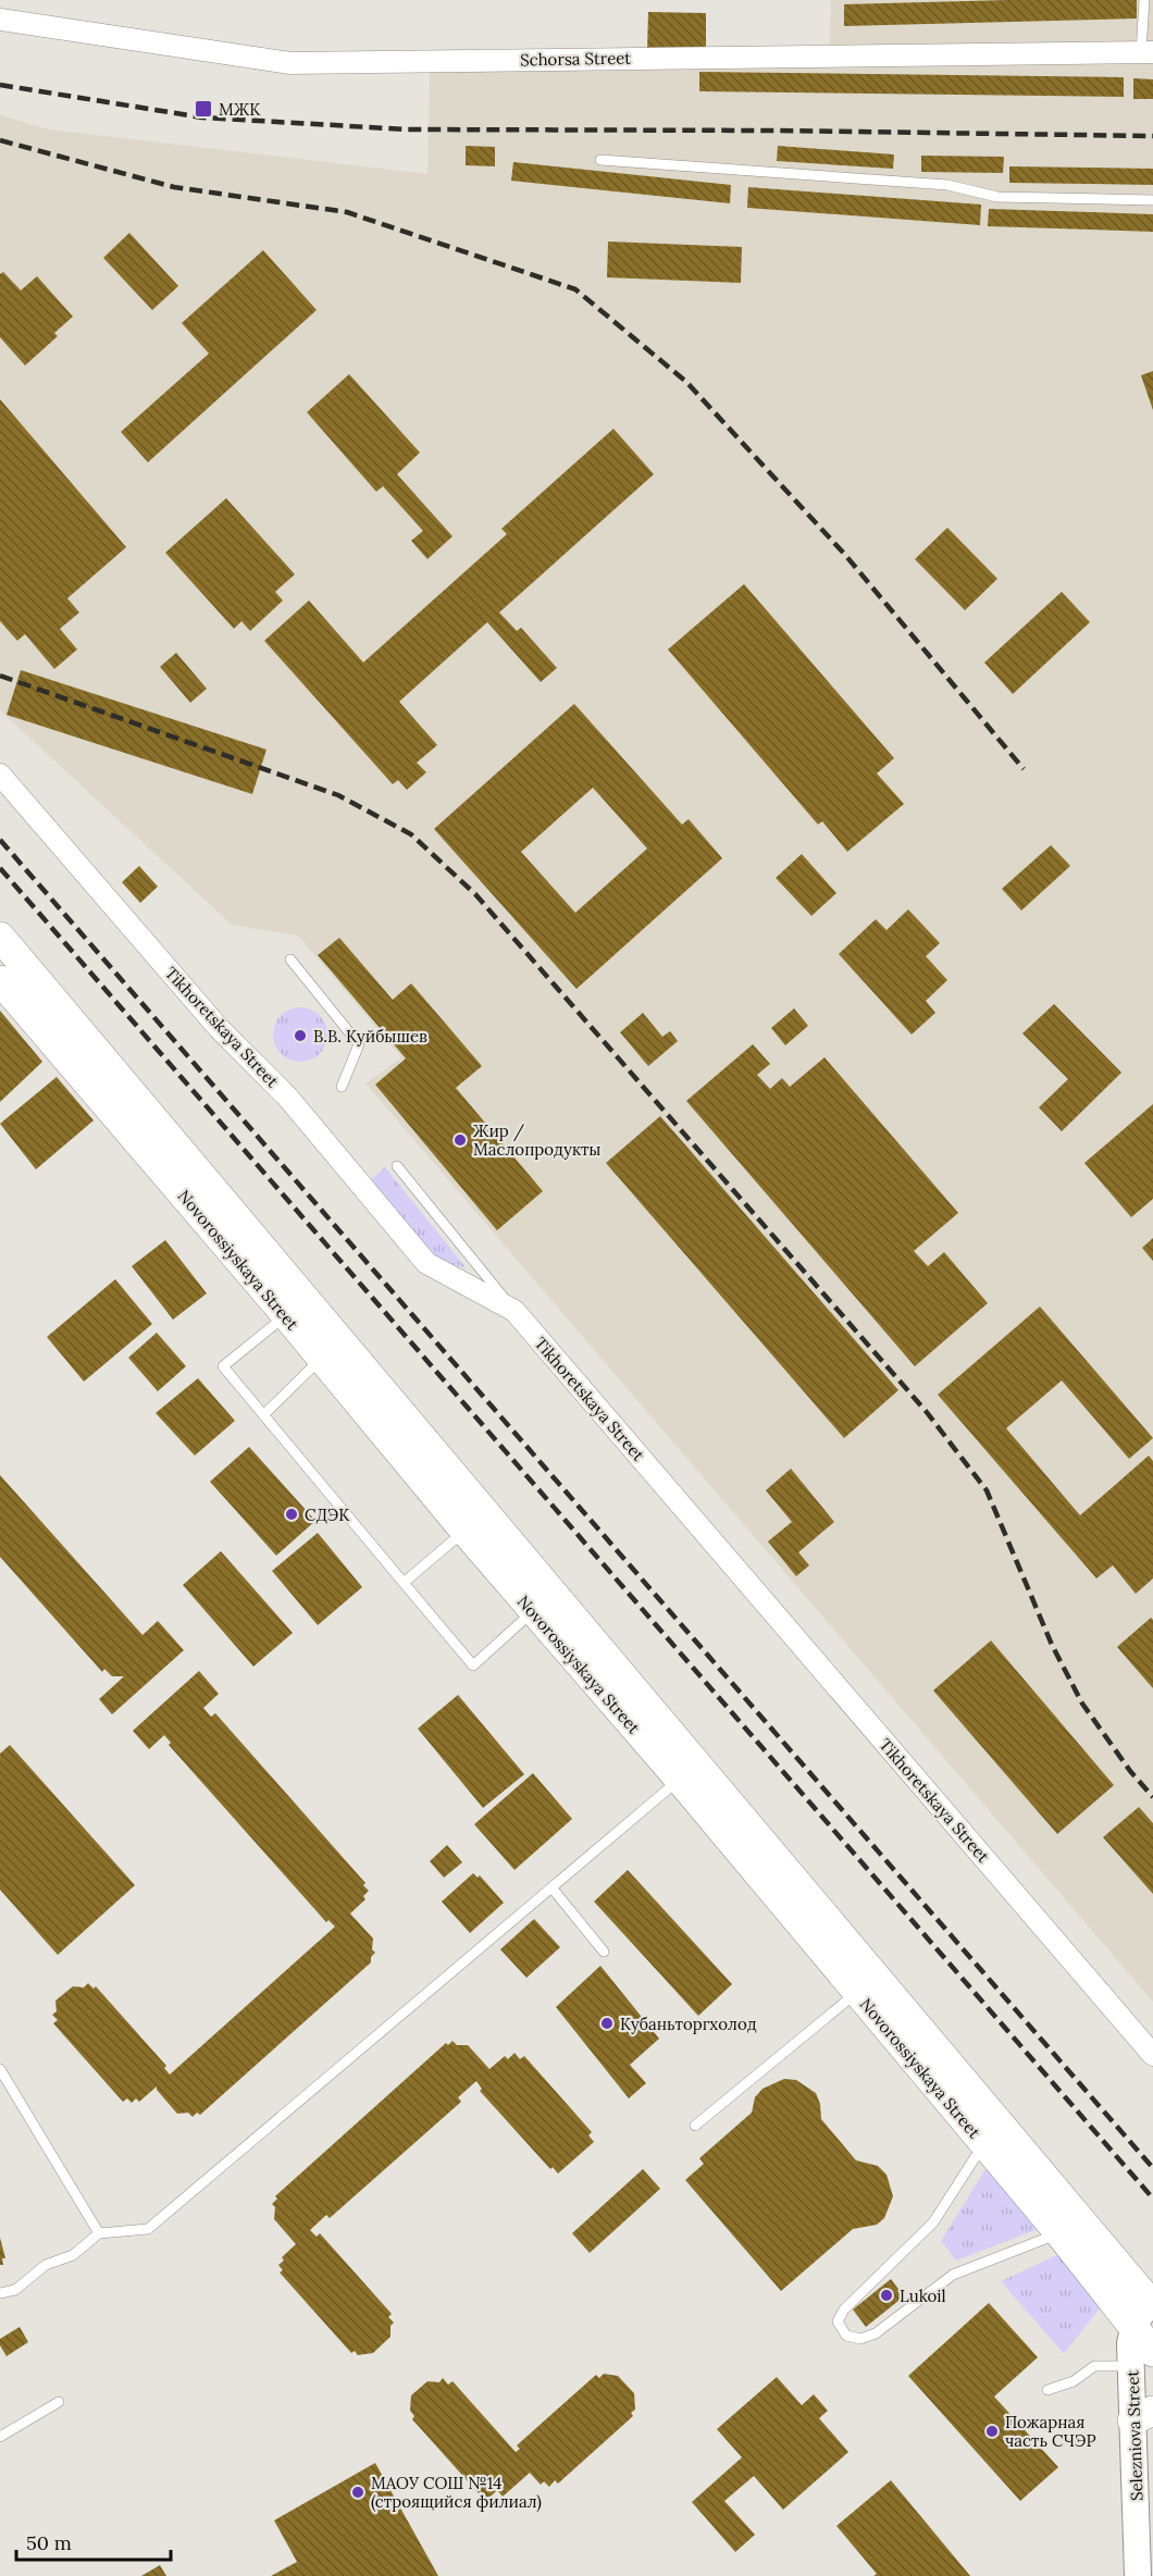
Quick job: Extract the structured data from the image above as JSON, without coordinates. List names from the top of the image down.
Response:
{
  "streets": {
    "main road": ["Novorossiyskaya Street"],
    "street": ["Schorsa Street", "Tikhoretskaya Street", "Selezniova Street"]
  },
  "crossings": [
    ["Novorossiyskaya Street", "Selezniova Street"]
  ],
  "places": {
    "transit": ["МЖК"],
    "other": [
      "В.В. Куйбышев",
      "Жир / Маслопродукты",
      "СДЭК",
      "Кубаньторгхолод",
      "Lukoil",
      "Пожарная часть СЧЭР",
      "МАОУ СОШ №14 (строящийся филиал)"
    ]
  },
  "scale_bar": "50 m"
}
